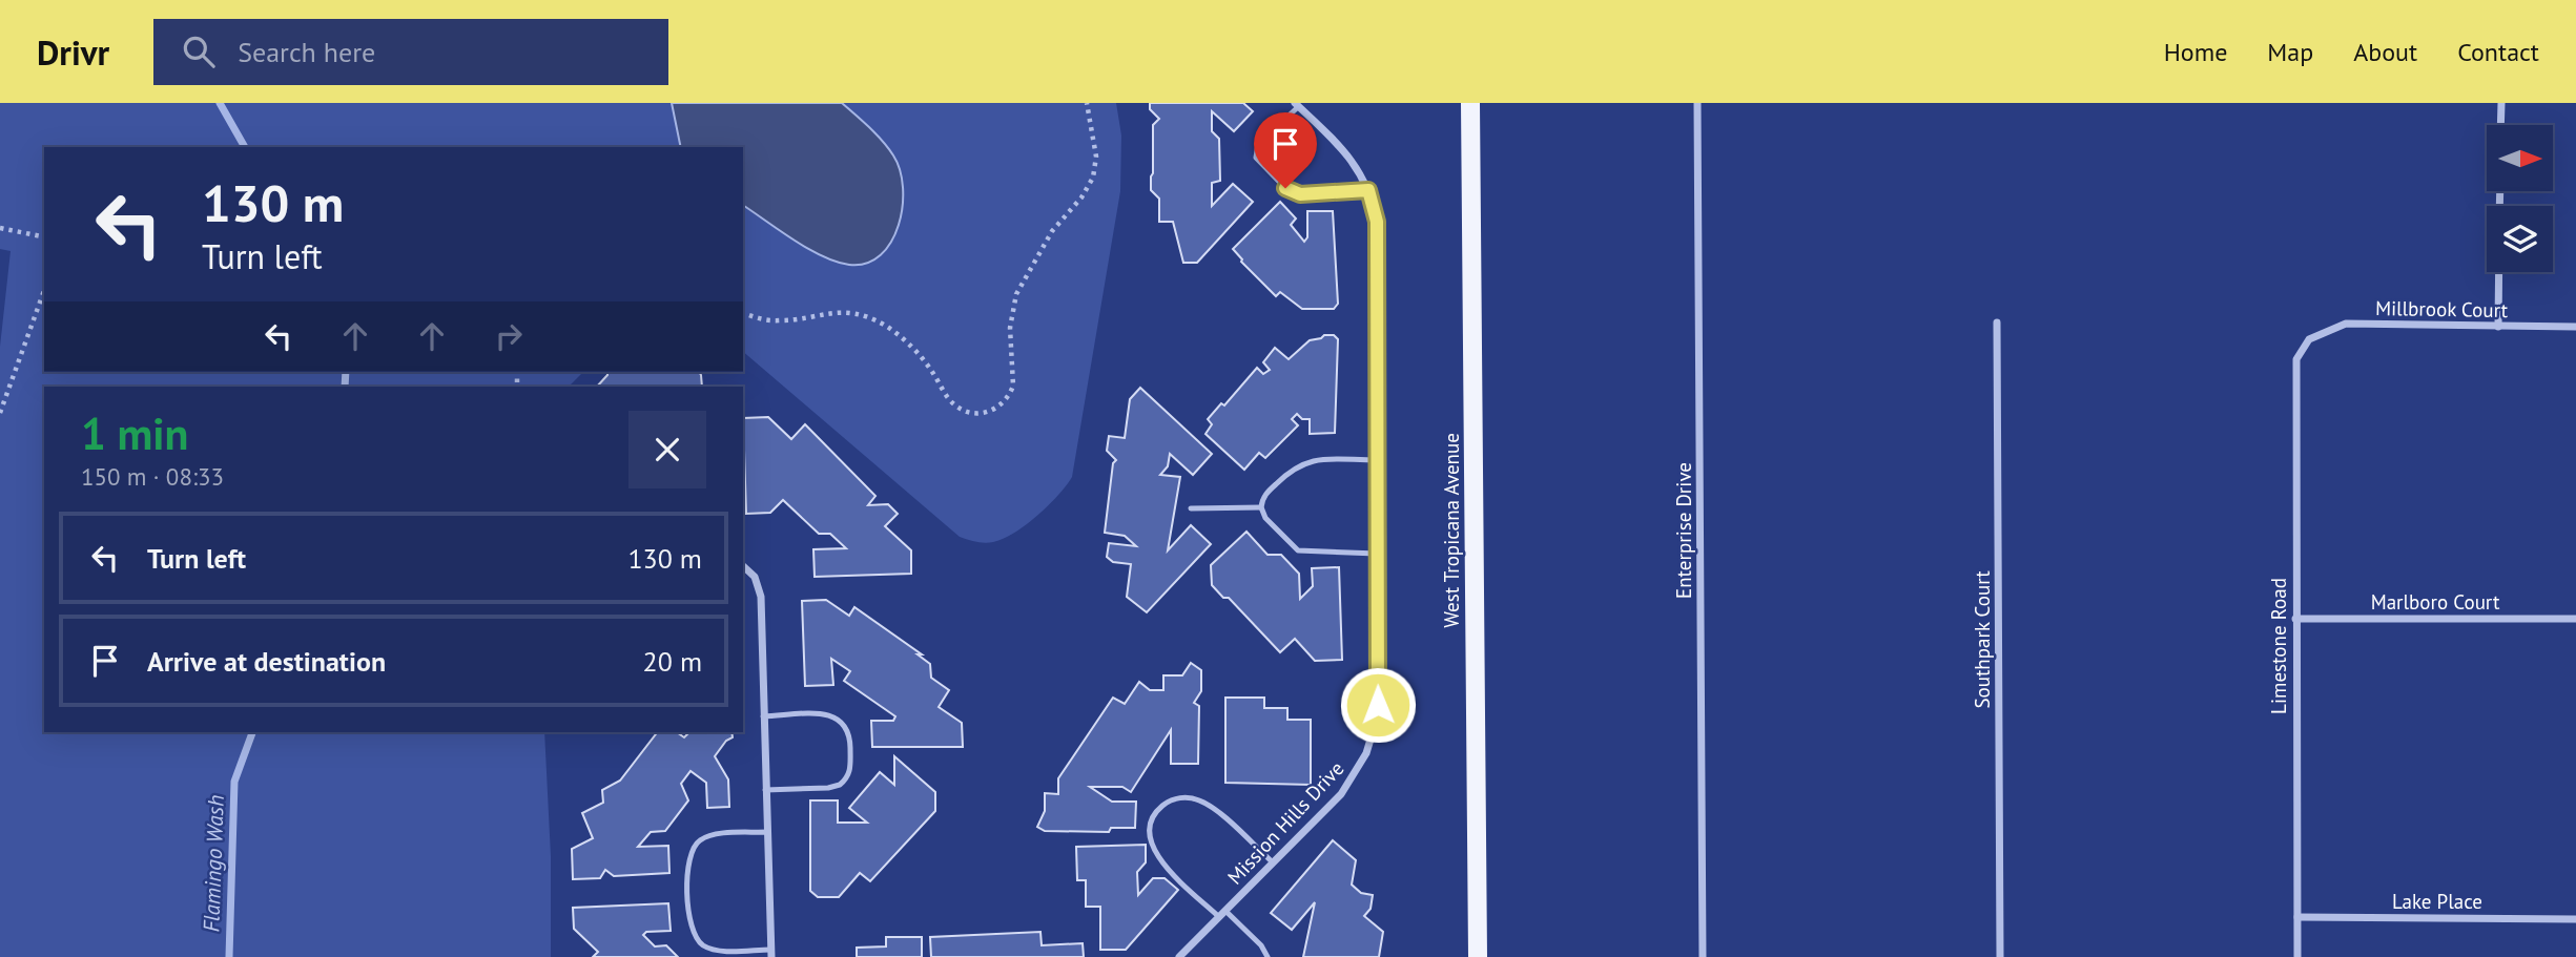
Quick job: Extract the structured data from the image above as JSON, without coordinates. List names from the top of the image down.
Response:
{
  "streets": {
    "main road": ["West Tropicana Avenue"],
    "street": [
      "Millbrook Court",
      "Enterprise Drive",
      "Marlboro Court",
      "Southpark Court",
      "Limestone Road",
      "Mission Hills Drive",
      "Lake Place"
    ]
  },
  "crossings": [
    ["Millbrook Court", "Limestone Road"],
    ["Marlboro Court", "Limestone Road"],
    ["Limestone Road", "Lake Place"]
  ],
  "water": ["Flamingo Wash"],
  "north": "right",
  "page": {
    "header": "Drivr",
    "search": "Search here",
    "nav": [
      "Home",
      "Map",
      "About",
      "Contact"
    ],
    "turn": ["130 m", "Turn left"],
    "heading": ["1 min", "150 m · 08:33"],
    "list": [
      {
        "name": "Turn left",
        "value": "130 m"
      },
      {
        "name": "Arrive at destination",
        "value": "20 m"
      }
    ]
  }
}
